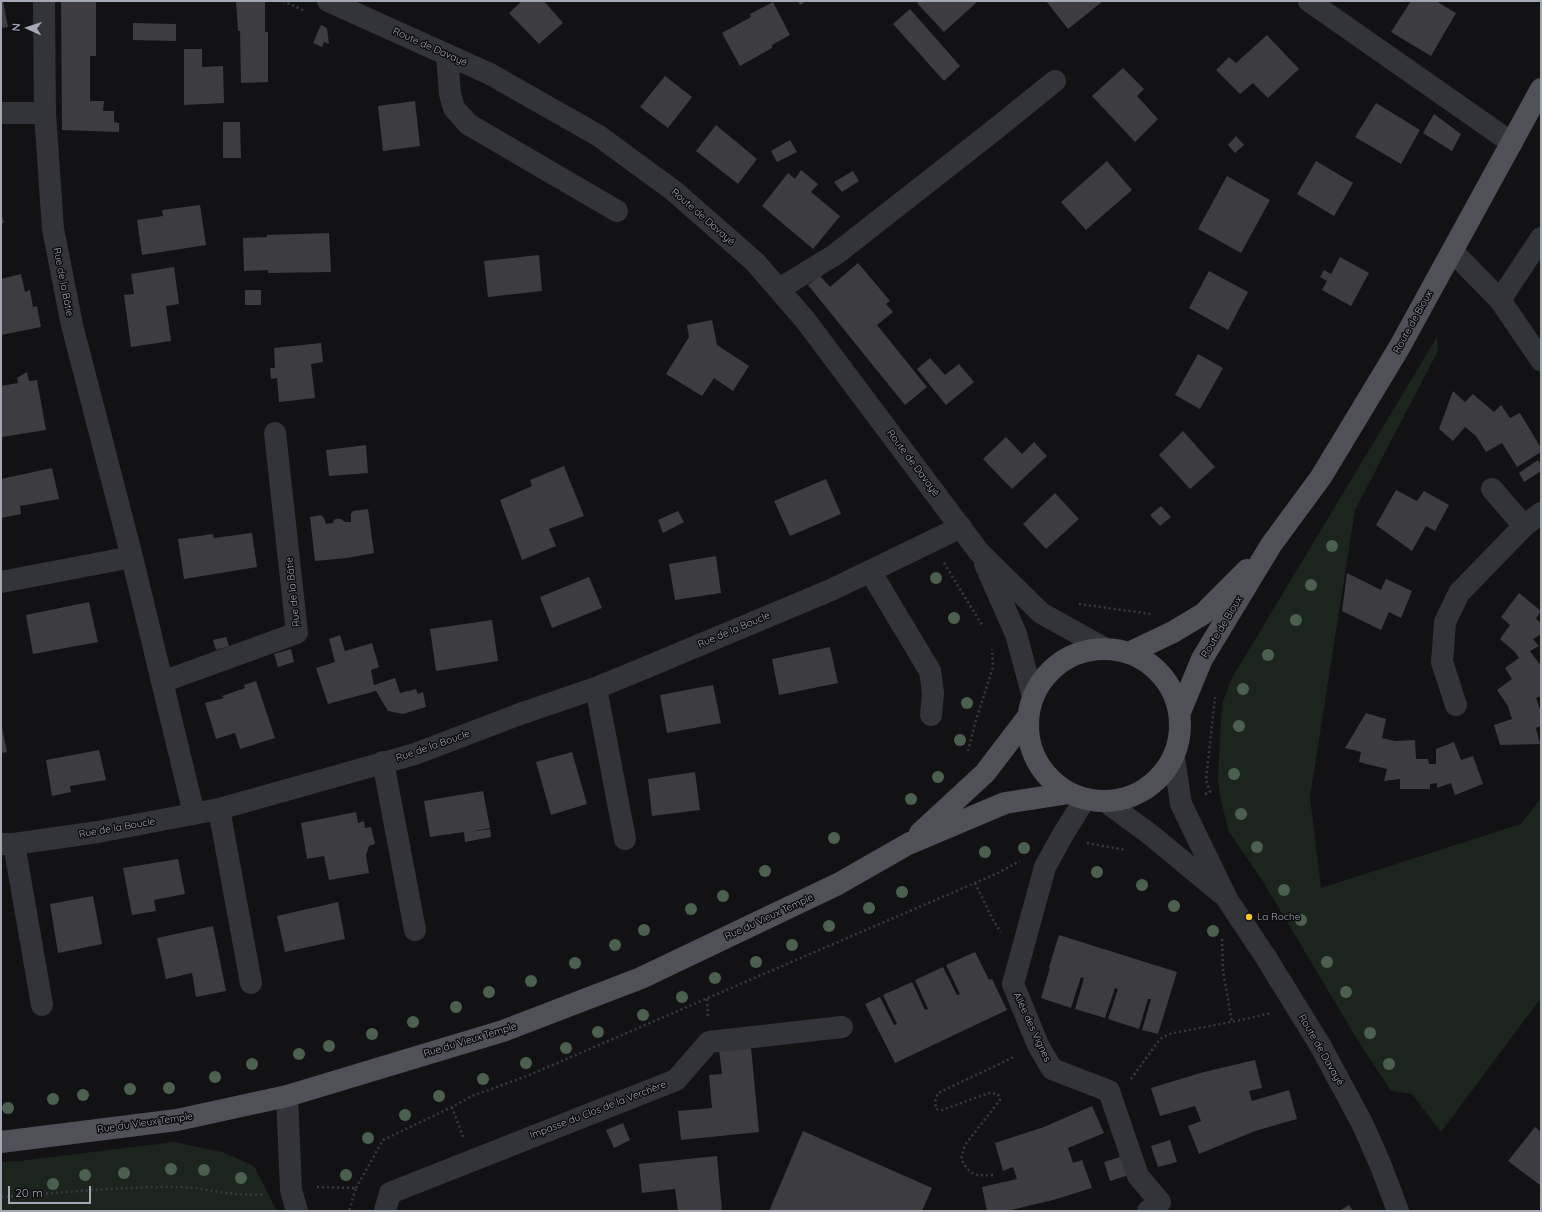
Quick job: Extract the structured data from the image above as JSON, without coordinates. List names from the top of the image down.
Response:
{
  "streets": {
    "main road": ["Route de Bioux", "Rue du Vieux Temple"],
    "street": [
      "Route de Davayé",
      "Rue de la Bâtie",
      "Rue de la Boucle",
      "Allée des Vignes",
      "Impasse du Clos de la Verchère"
    ]
  },
  "crossings": [
    ["Route de Davayé", "Rue de la Boucle"],
    ["Rue de la Bâtie", "Rue de la Boucle"],
    ["Rue du Vieux Temple", "Allée des Vignes"]
  ],
  "places": ["La Roche"],
  "scale_bar": "20 m",
  "north": "left"
}
